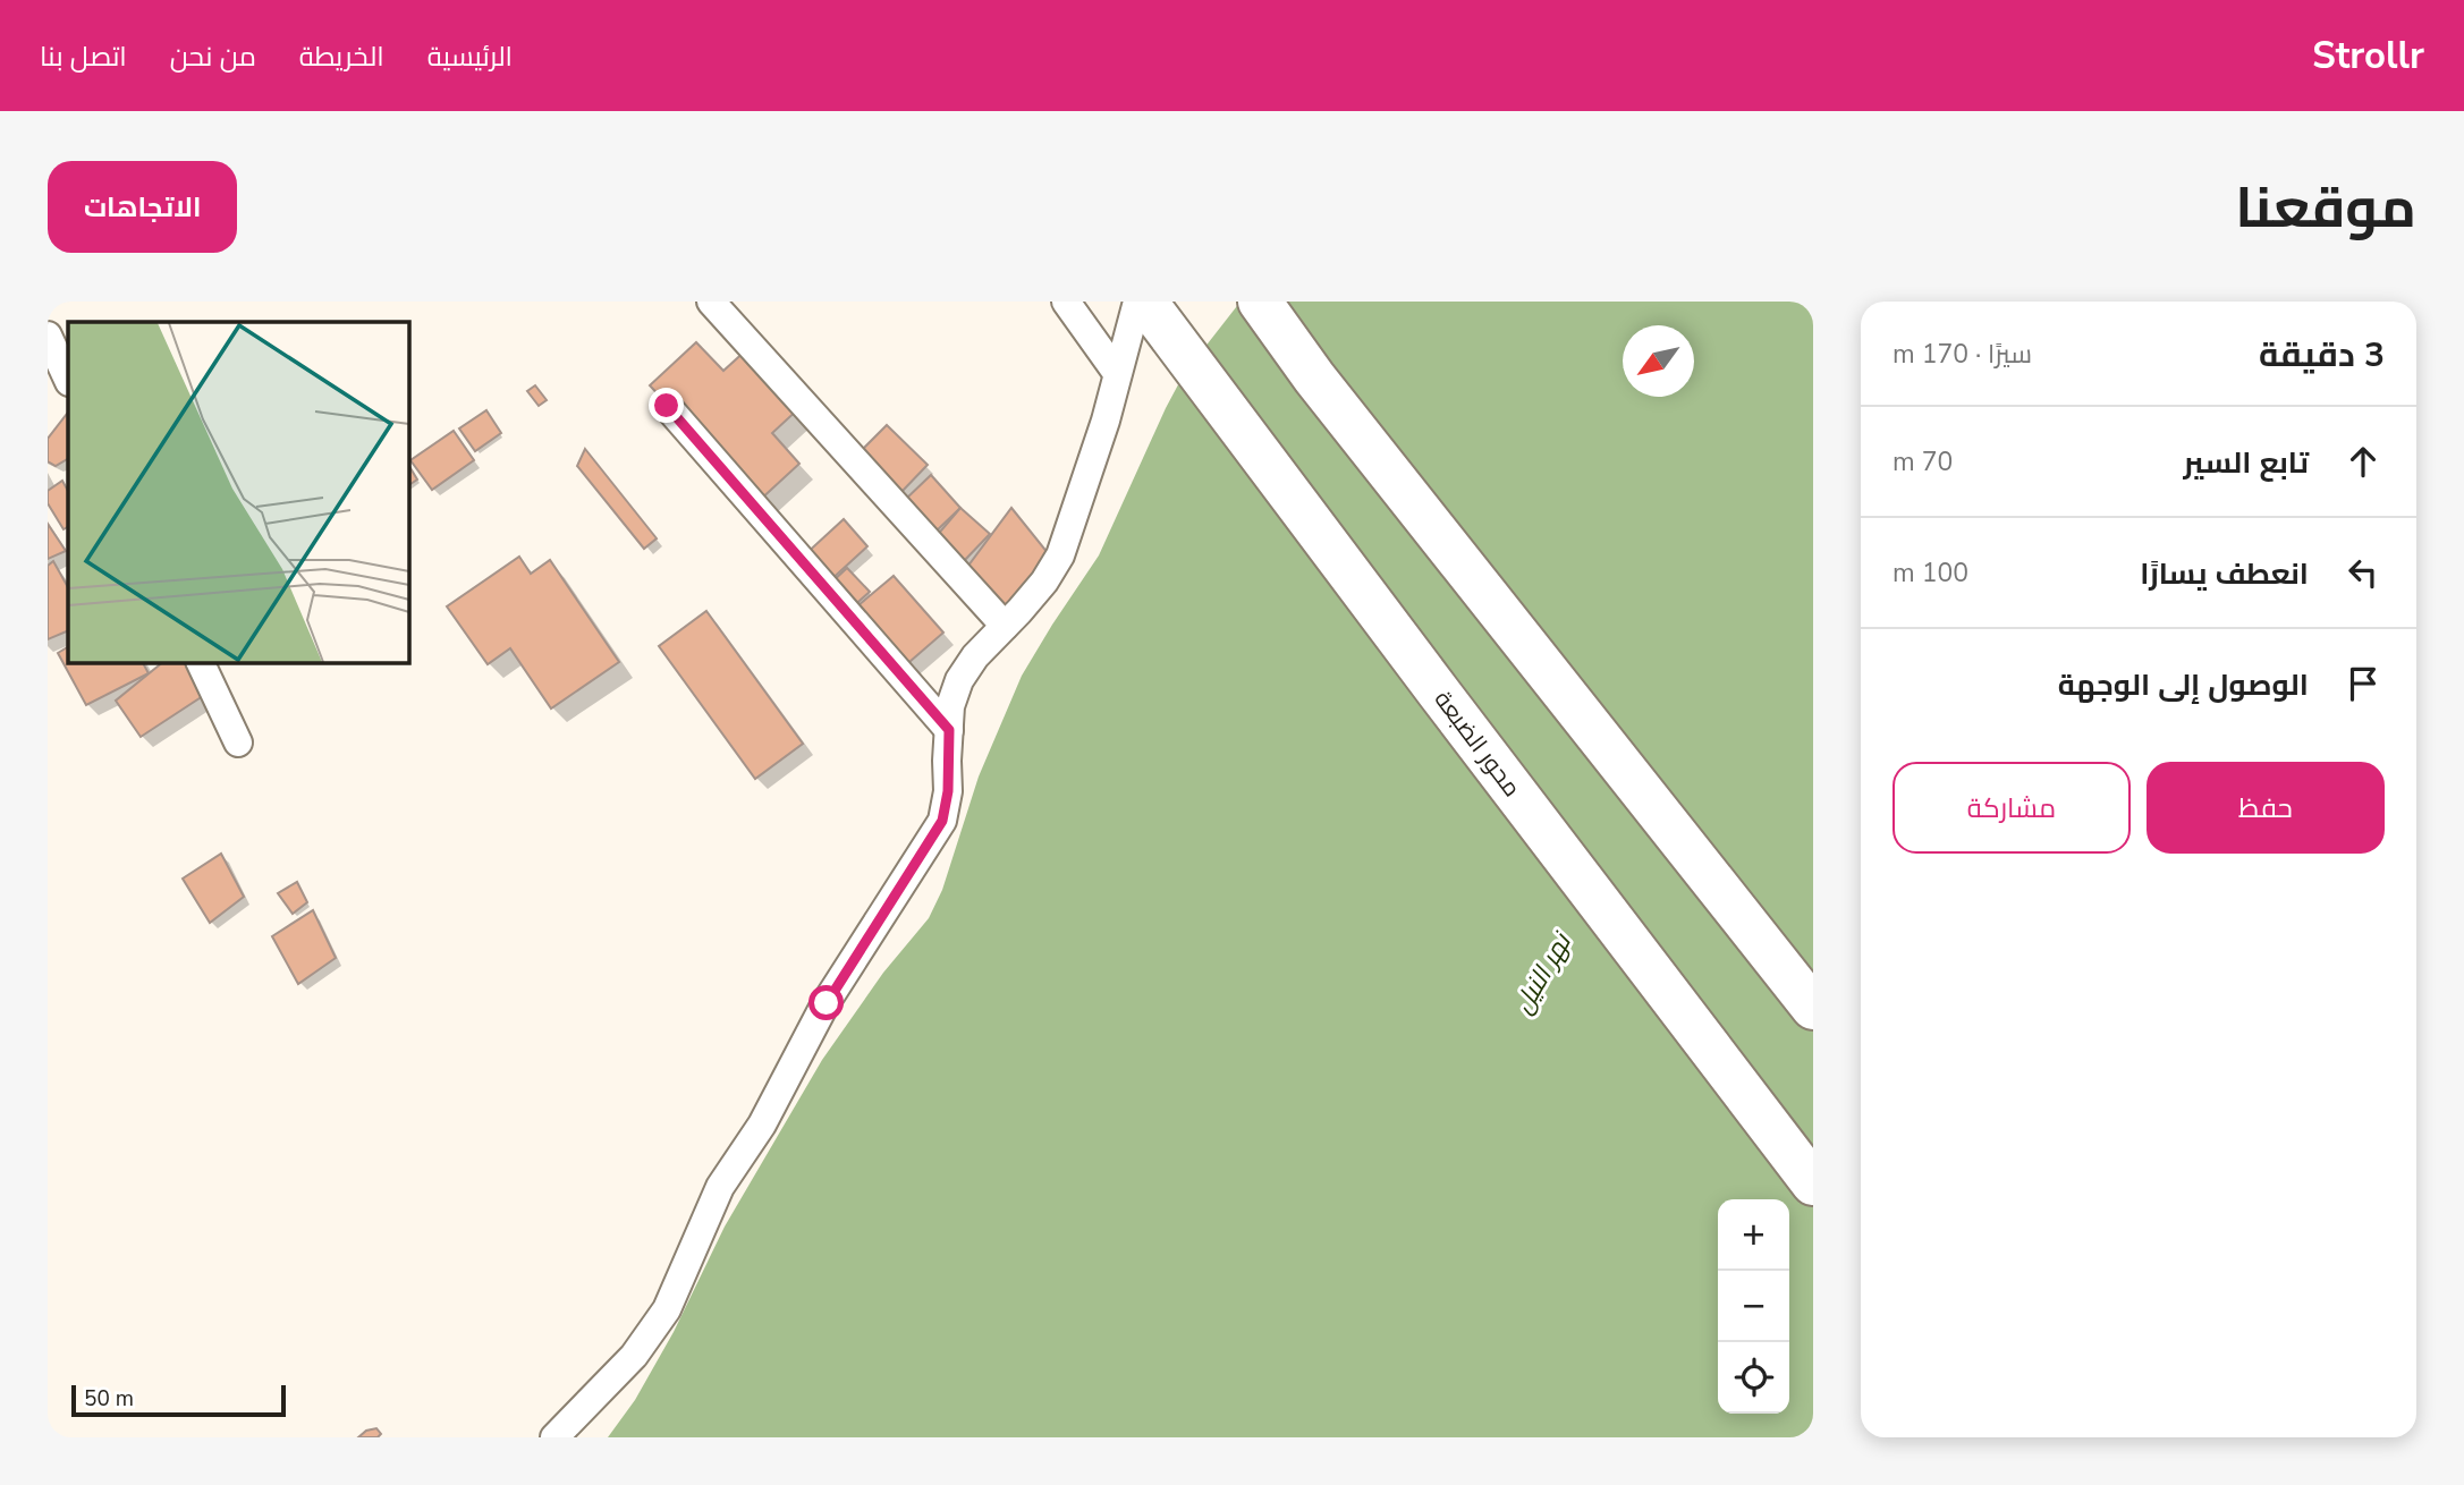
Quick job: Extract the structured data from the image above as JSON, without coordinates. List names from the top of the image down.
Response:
{
  "streets": {
    "highway": ["محور الضبعة"]
  },
  "water": ["نهر النيل"],
  "scale_bar": "50 m",
  "north": "bottom left",
  "page": {
    "header": "Strollr",
    "nav": [
      "الرئيسية",
      "الخريطة",
      "من نحن",
      "اتصل بنا"
    ],
    "title": "موقعنا",
    "buttons": [
      "الاتجاهات",
      ["حفظ", "مشاركة"]
    ],
    "heading": ["3 دقيقة", "سيرًا · 170 m"],
    "list": [
      ["تابع السير", "70 m"],
      ["انعطف يسارًا", "100 m"],
      "الوصول إلى الوجهة"
    ],
    "map_buttons": ["+", "−"],
    "scale": "50 m"
  }
}
